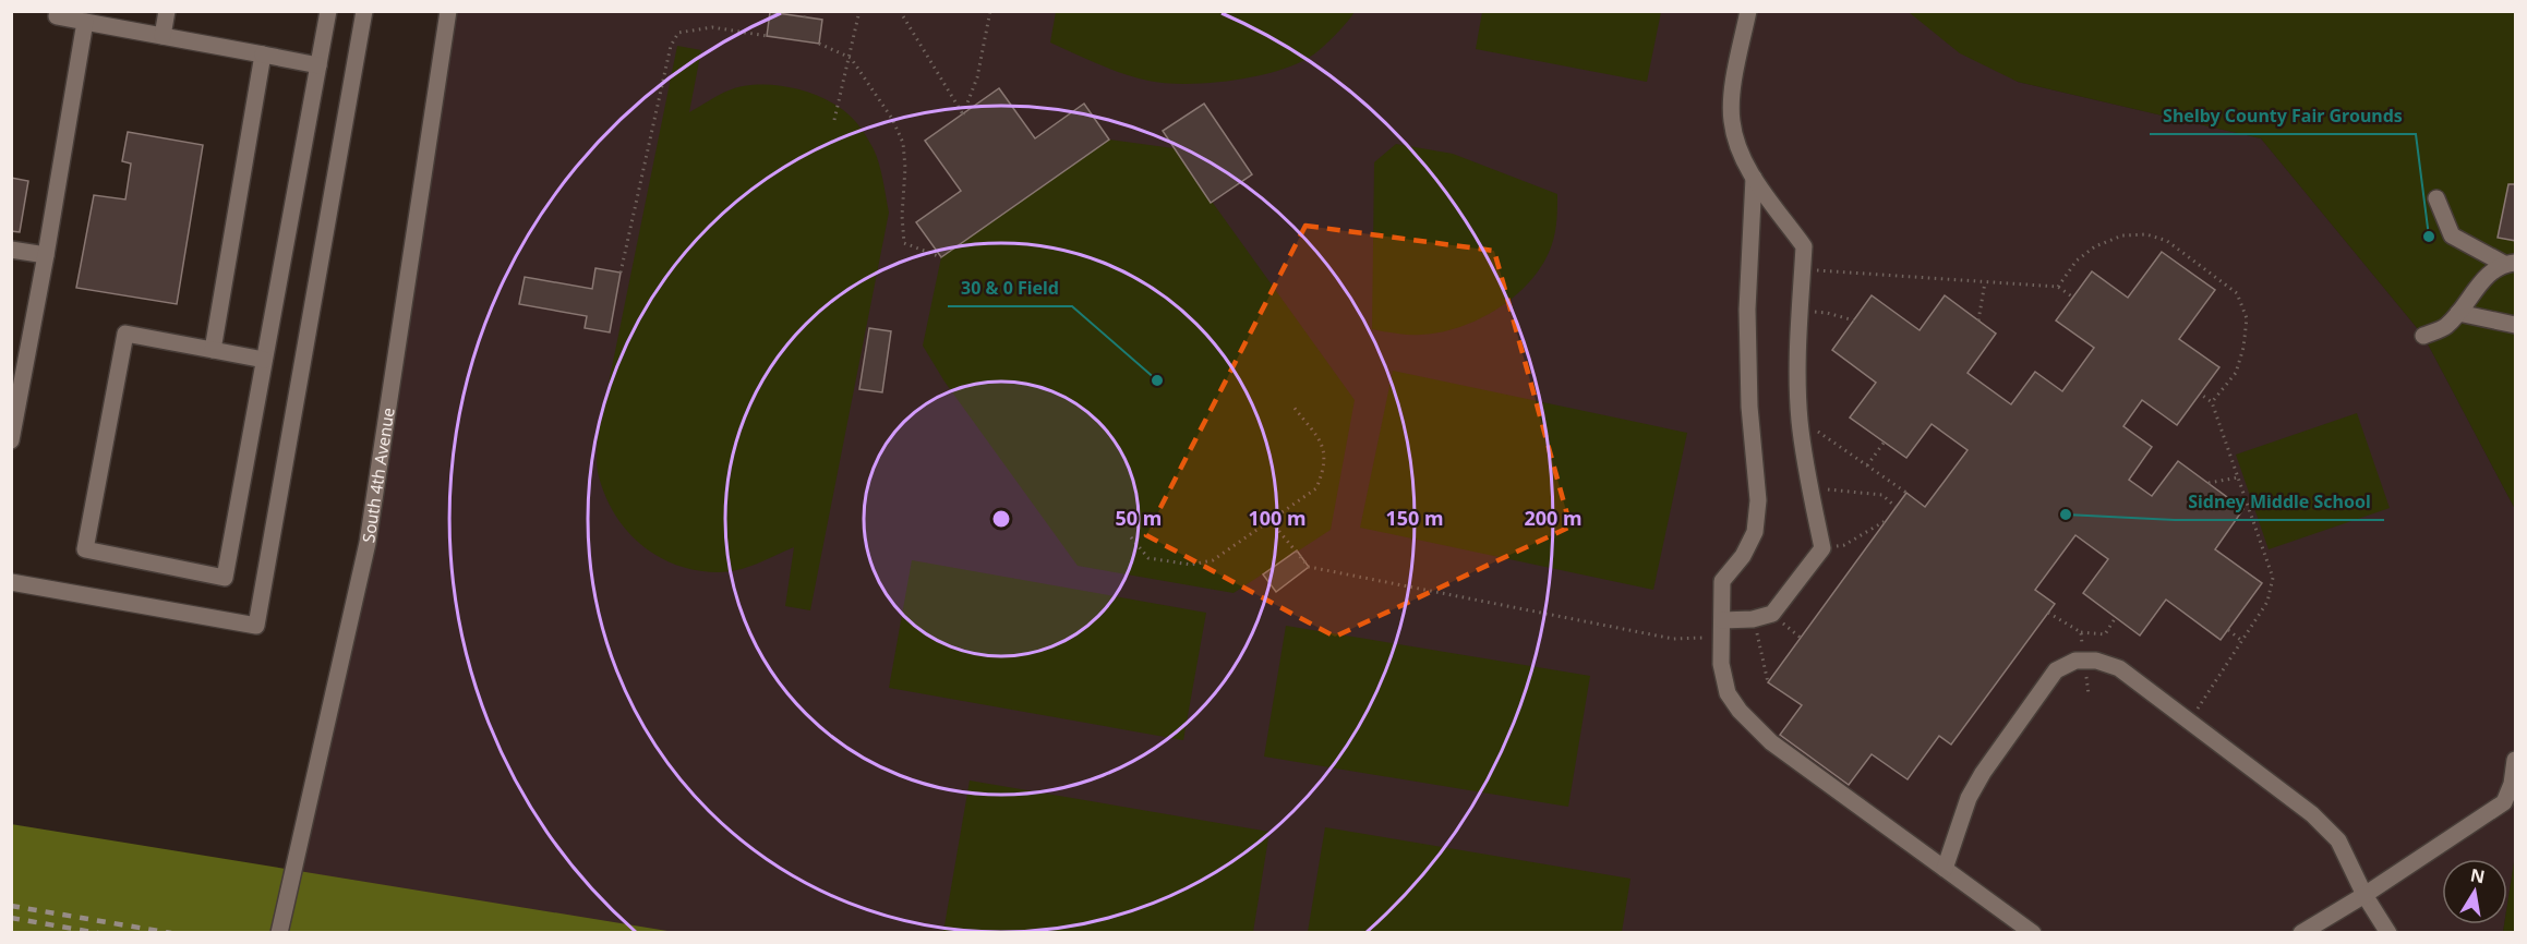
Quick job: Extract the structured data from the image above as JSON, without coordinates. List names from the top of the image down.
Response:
{
  "streets": {
    "street": ["South 4th Avenue"]
  },
  "places": ["Shelby County Fair Grounds", "30 & 0 Field", "Sidney Middle School"],
  "north": "top",
  "rings": [
    "50 m",
    "100 m",
    "150 m",
    "200 m"
  ]
}
